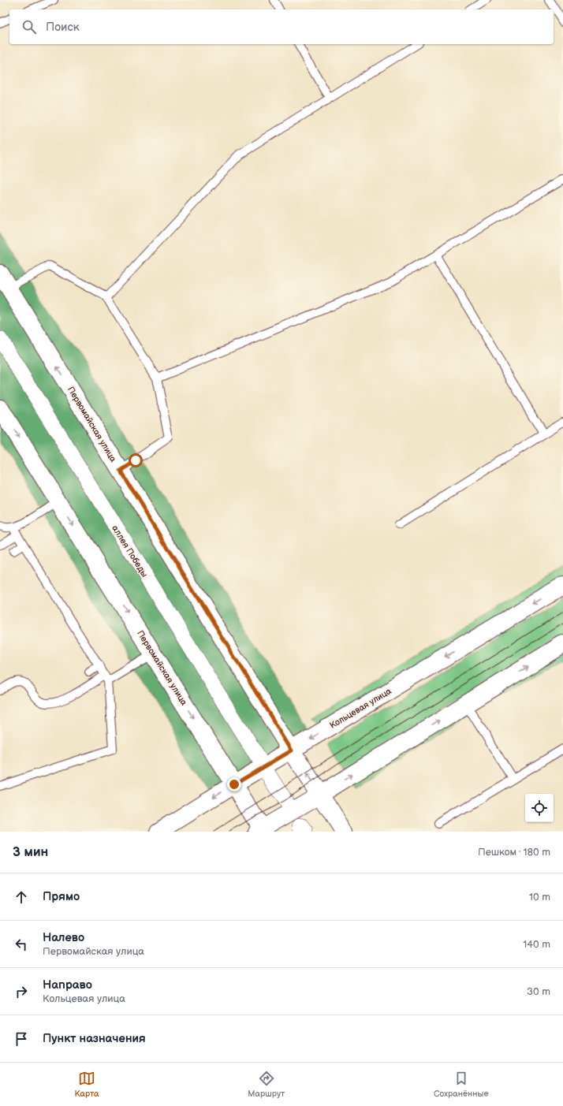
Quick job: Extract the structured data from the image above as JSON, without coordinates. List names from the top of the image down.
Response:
{
  "streets": {
    "street": ["Первомайская улица", "аллея Победы", "Кольцевая улица"]
  },
  "crossings": [
    ["Первомайская улица", "Кольцевая улица"]
  ],
  "page": {
    "search": "Поиск",
    "heading": ["3 мин", "Пешком · 180 m"],
    "list": [
      ["Прямо", "10 m"],
      ["Налево", "Первомайская улица", "140 m"],
      ["Направо", "Кольцевая улица", "30 m"],
      "Пункт назначения"
    ],
    "nav": ["Карта", "Маршрут", "Сохранённые"]
  }
}
